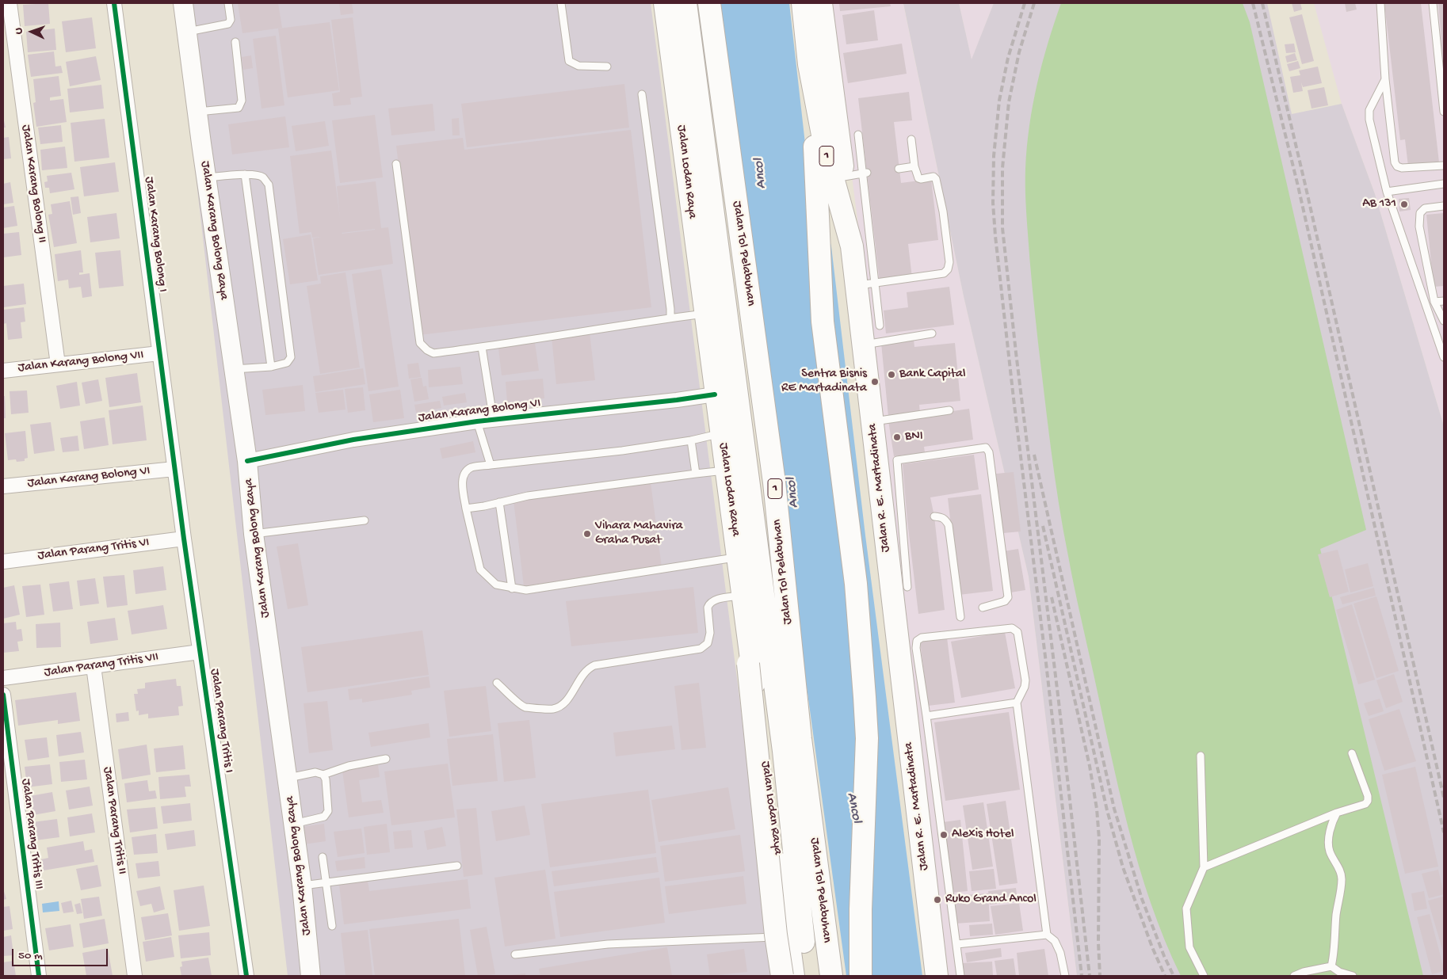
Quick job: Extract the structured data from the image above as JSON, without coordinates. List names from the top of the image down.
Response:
{
  "streets": {
    "highway": [
      "1",
      "Jalan Lodan Raya",
      "Jalan Tol Pelabuhan",
      "Jalan R. E. Martadinata"
    ],
    "street": [
      "Jalan Karang Bolong II",
      "Jalan Karang Bolong Raya",
      "Jalan Karang Bolong I",
      "Jalan Karang Bolong VII",
      "Jalan Karang Bolong VI",
      "Jalan Parang Tritis VI",
      "Jalan Parang Tritis VII",
      "Jalan Parang Tritis I",
      "Jalan Parang Tritis II",
      "Jalan Parang Tritis III"
    ]
  },
  "crossings": [
    ["Jalan Lodan Raya", "Jalan Karang Bolong VI"],
    ["Jalan Karang Bolong II", "Jalan Karang Bolong VII"],
    ["Jalan Karang Bolong Raya", "Jalan Karang Bolong VI"],
    ["Jalan Karang Bolong I", "Jalan Karang Bolong VII"],
    ["Jalan Karang Bolong I", "Jalan Karang Bolong VI"],
    ["Jalan Karang Bolong I", "Jalan Parang Tritis I"],
    ["Jalan Karang Bolong VI", "Jalan Parang Tritis I"],
    ["Jalan Parang Tritis VI", "Jalan Parang Tritis I"],
    ["Jalan Parang Tritis VII", "Jalan Parang Tritis I"],
    ["Jalan Parang Tritis VII", "Jalan Parang Tritis II"]
  ],
  "water": ["Ancol"],
  "places": [
    "AB 131",
    "Bank Capital",
    "Sentra Bisnis RE Martadinata",
    "BNI",
    "Vihara Mahavira Graha Pusat",
    "Alexis Hotel",
    "Ruko Grand Ancol"
  ],
  "scale_bar": "50 m",
  "north": "left"
}
